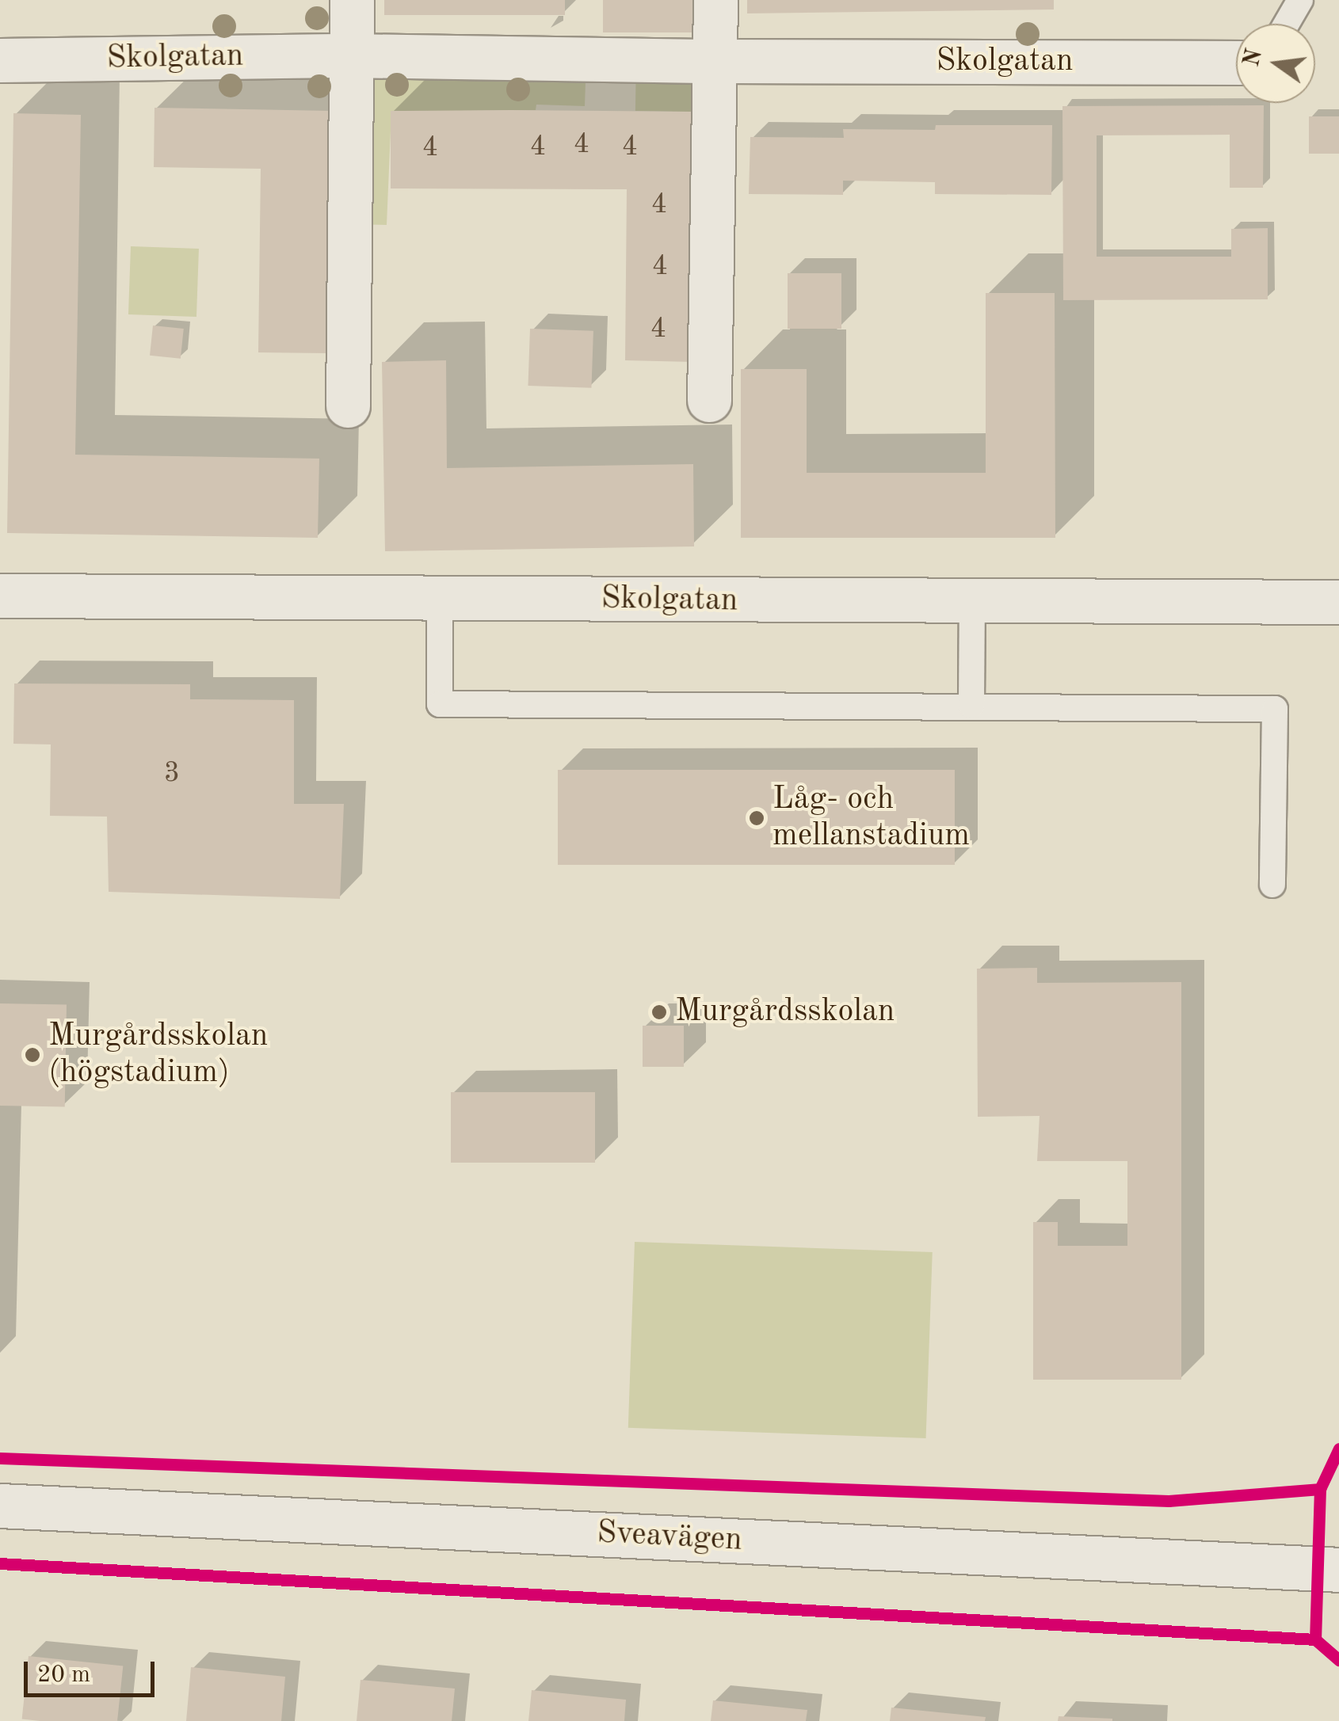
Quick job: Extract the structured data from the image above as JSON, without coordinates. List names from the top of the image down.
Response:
{
  "streets": {
    "street": ["Skolgatan", "Sveavägen"]
  },
  "places": ["Låg- och mellanstadium", "Murgårdsskolan", "Murgårdsskolan (högstadium)"],
  "house_numbers": [
    "4",
    "4",
    "4",
    "4",
    "4",
    "4",
    "4",
    "3"
  ],
  "scale_bar": "20 m",
  "north": "left"
}
